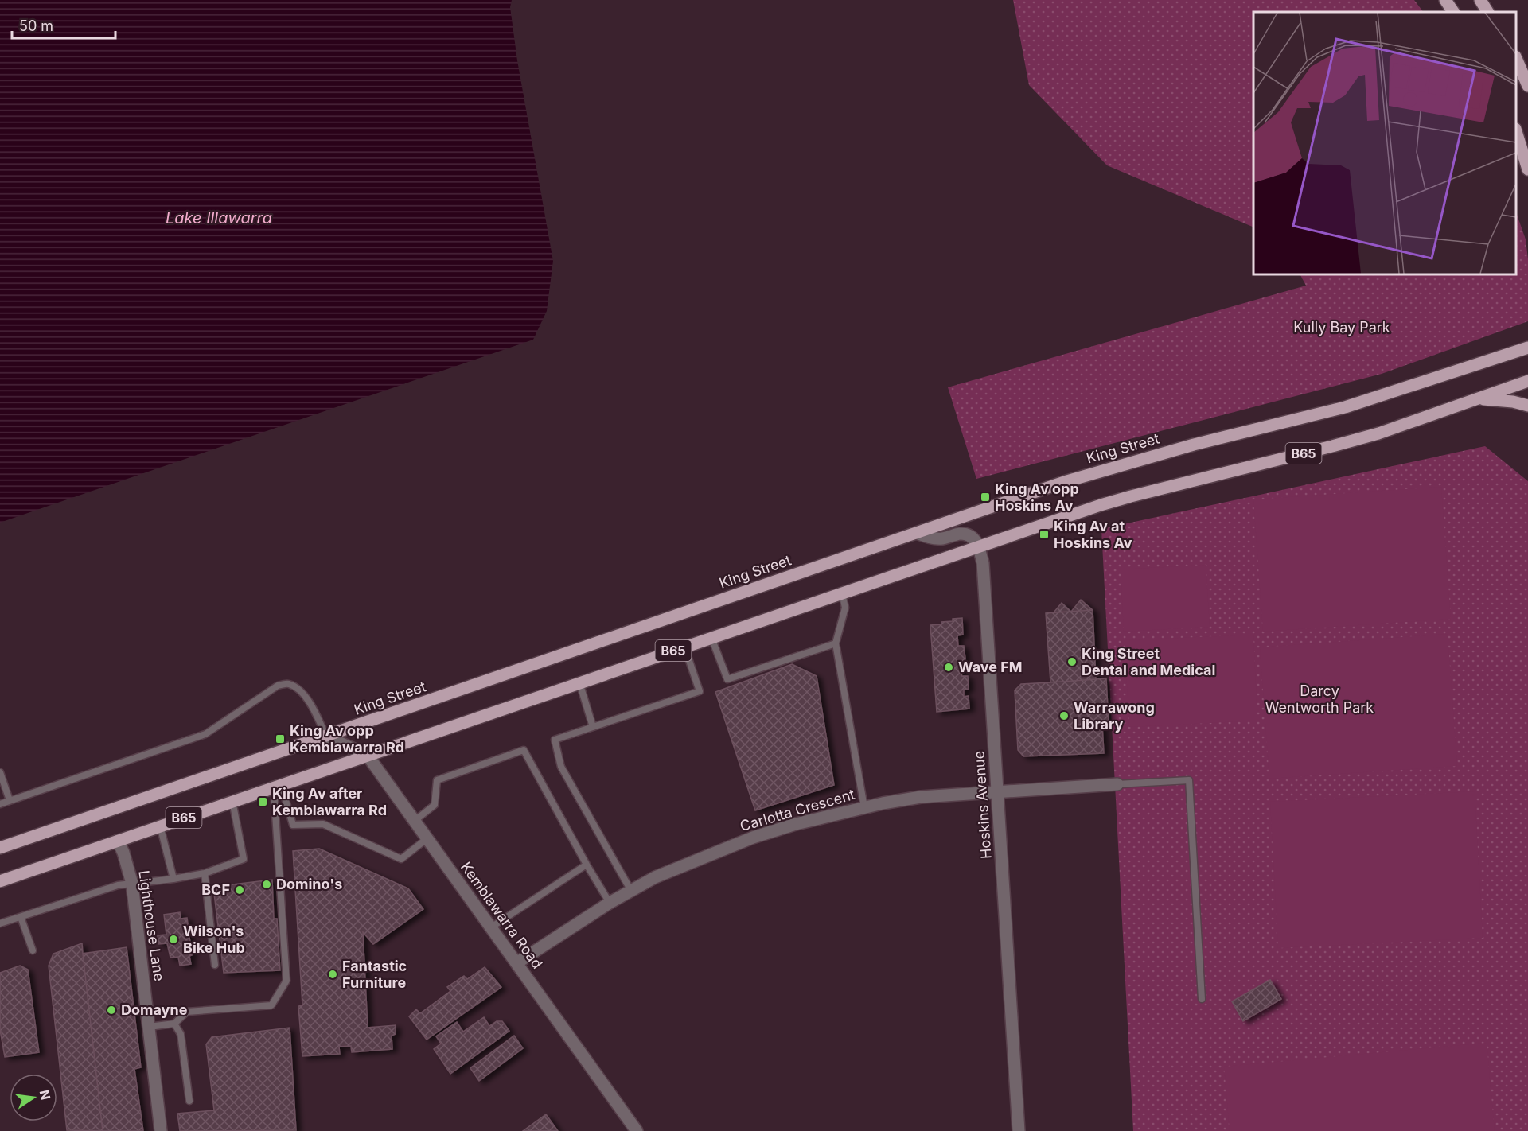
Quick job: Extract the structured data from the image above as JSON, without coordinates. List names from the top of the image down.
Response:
{
  "streets": {
    "main road": ["King Street", "B65"],
    "street": [
      "Hoskins Avenue",
      "Carlotta Crescent",
      "Kemblawarra Road",
      "Lighthouse Lane"
    ]
  },
  "crossings": [
    ["King Street", "Kemblawarra Road"],
    ["B65", "Hoskins Avenue"],
    ["B65", "Kemblawarra Road"],
    ["B65", "Lighthouse Lane"],
    ["Hoskins Avenue", "Carlotta Crescent"],
    ["Carlotta Crescent", "Kemblawarra Road"]
  ],
  "water": ["Lake Illawarra"],
  "parks": ["Kully Bay Park", "Darcy Wentworth Park"],
  "places": {
    "transit": [
      "King Av opp Hoskins Av",
      "King Av at Hoskins Av",
      "King Av opp Kemblawarra Rd",
      "King Av after Kemblawarra Rd"
    ],
    "other": [
      "King Street Dental and Medical",
      "Wave FM",
      "Warrawong Library",
      "Domino's",
      "BCF",
      "Wilson's Bike Hub",
      "Fantastic Furniture",
      "Domayne"
    ]
  },
  "scale_bar": "50 m",
  "north": "right"
}
